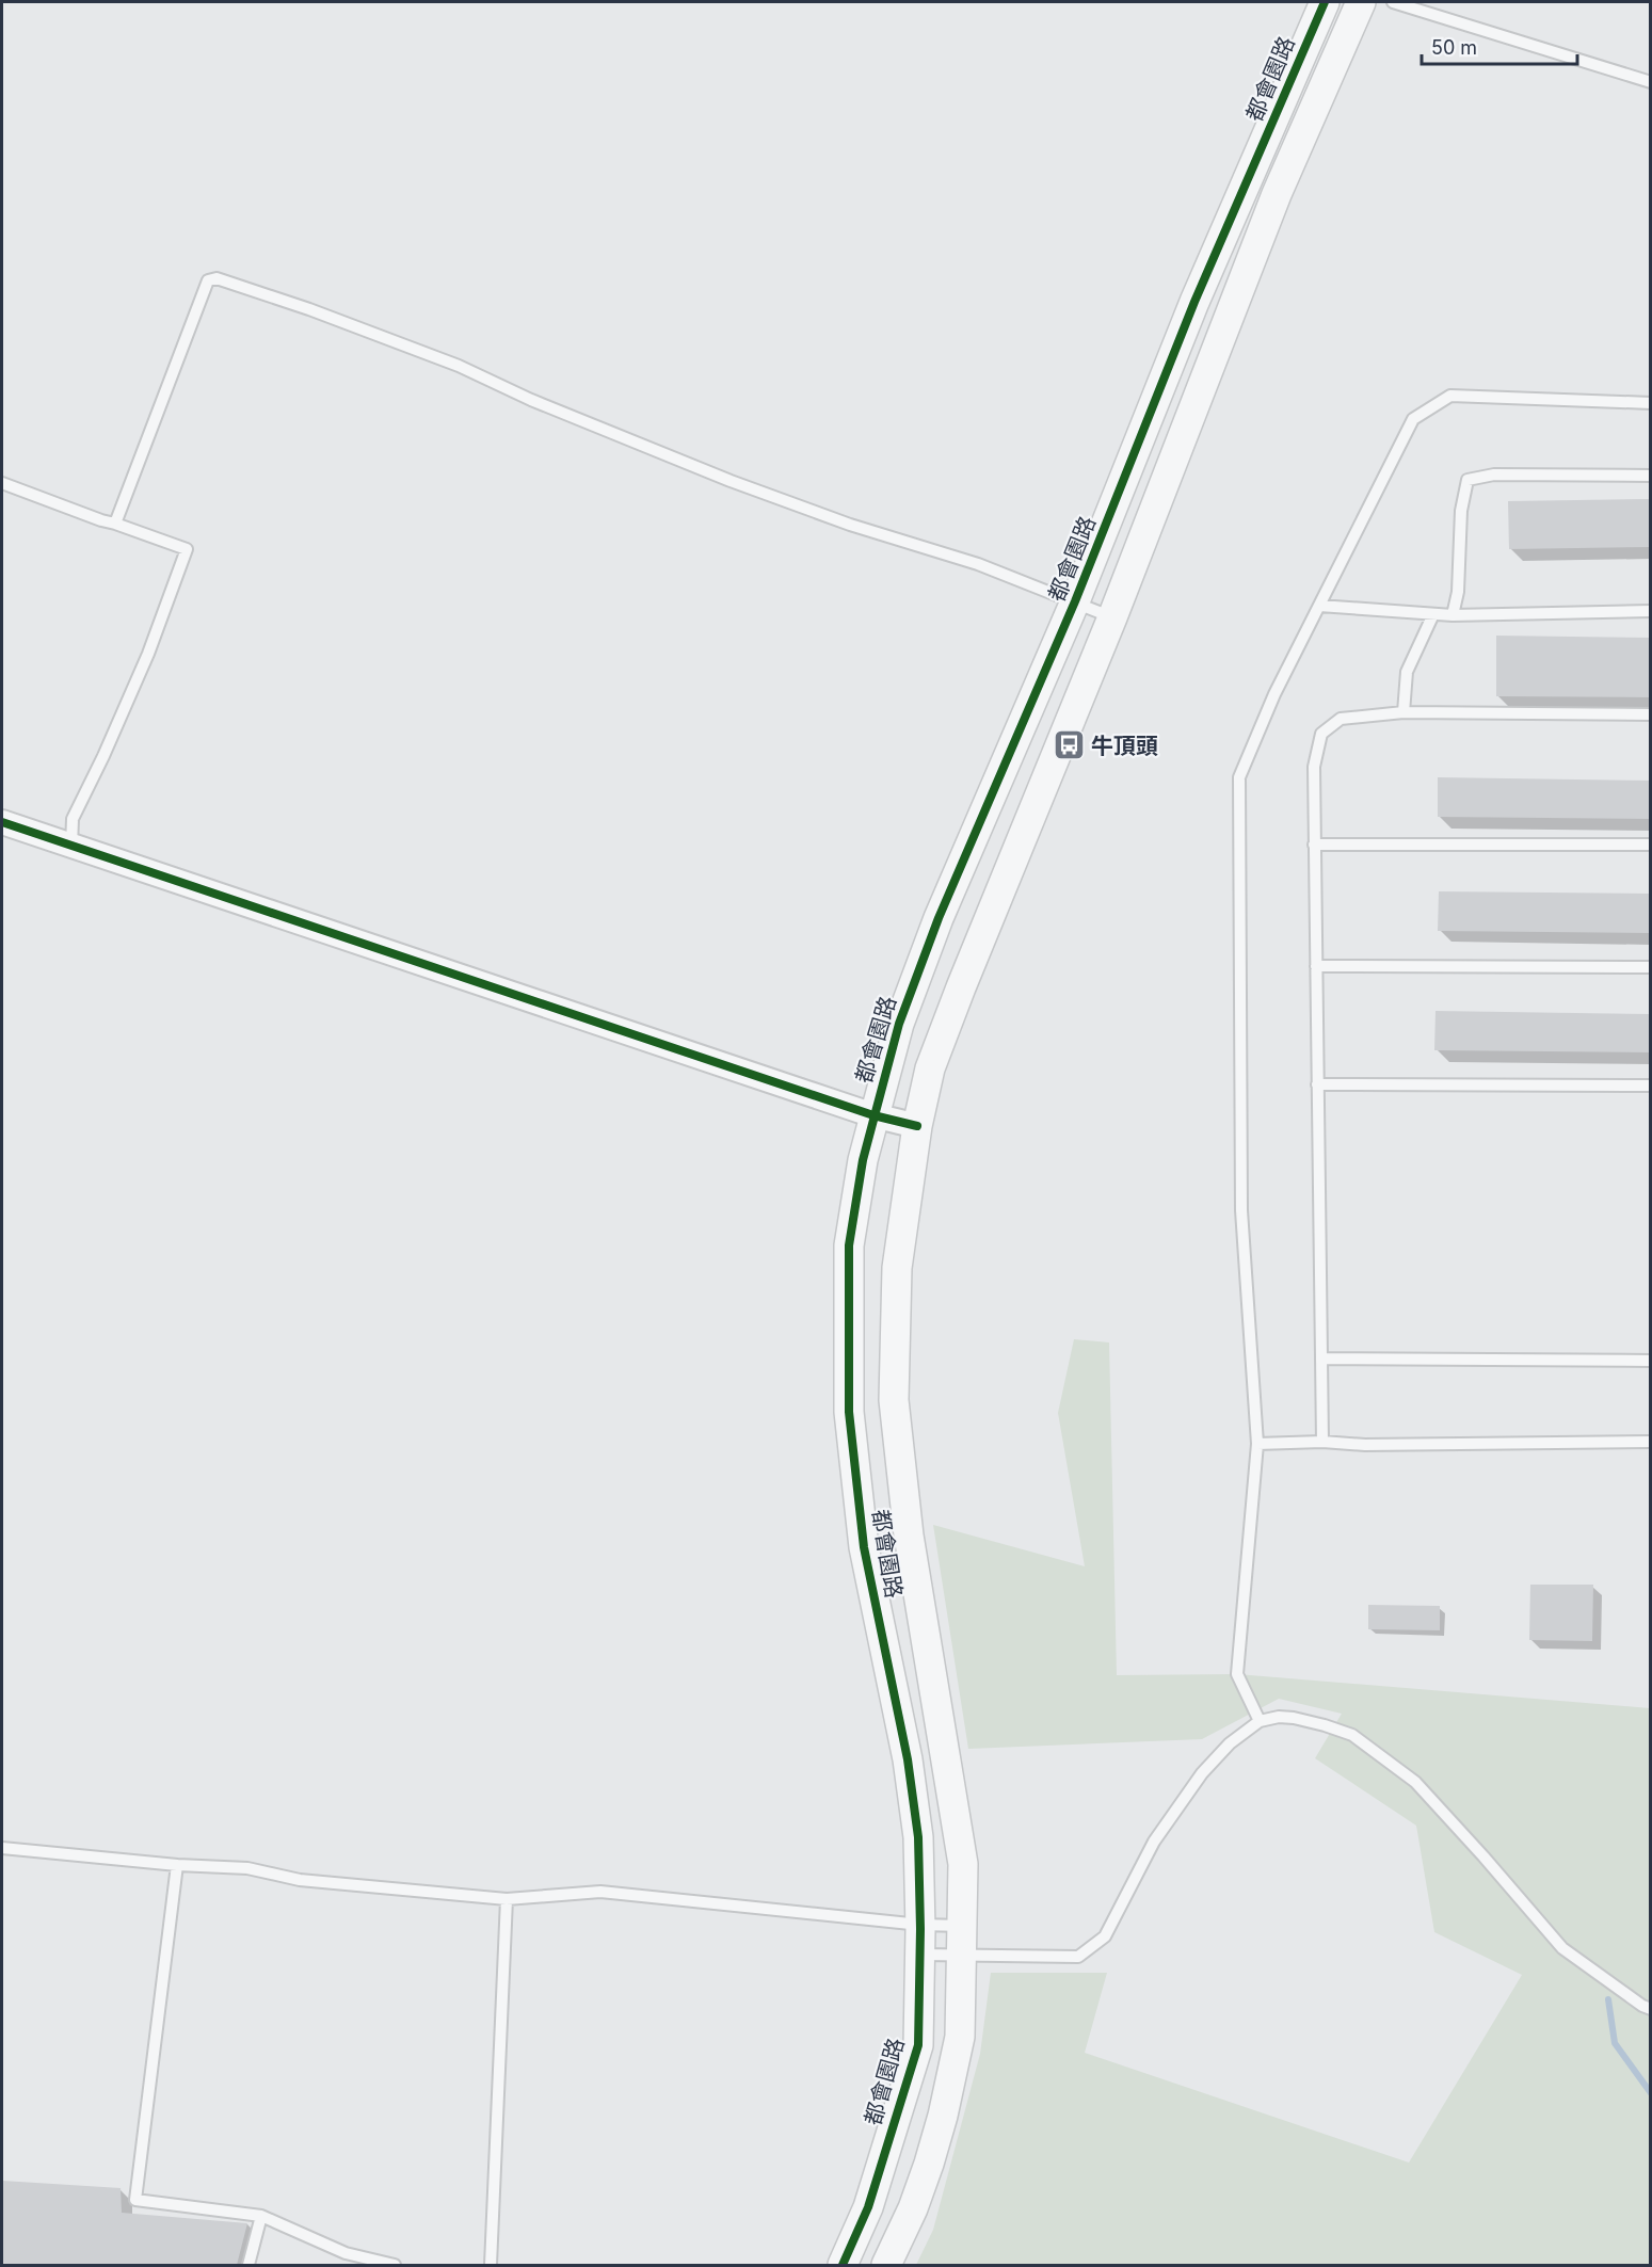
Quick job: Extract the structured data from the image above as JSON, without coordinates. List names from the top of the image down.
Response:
{
  "streets": {
    "street": ["都會園路"]
  },
  "places": {
    "bus stop": ["牛頂頭"]
  },
  "scale_bar": "50 m"
}
